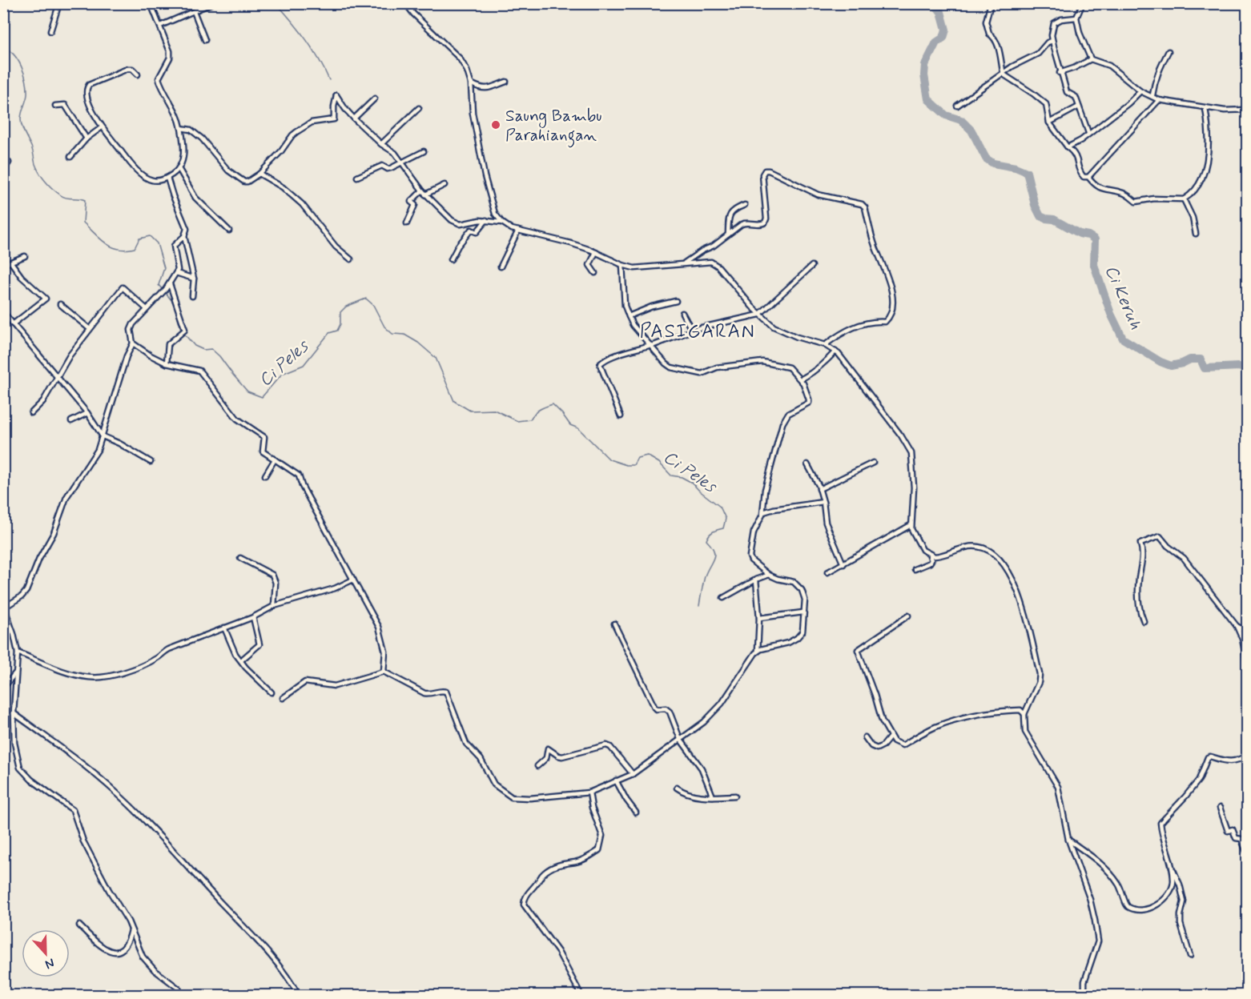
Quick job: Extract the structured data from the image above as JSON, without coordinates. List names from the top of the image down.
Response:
{
  "districts": ["PASIGARAN"],
  "water": ["Ci Keruh", "Ci Peles"],
  "places": ["Saung Bambu Parahiangan"],
  "north": "bottom"
}
